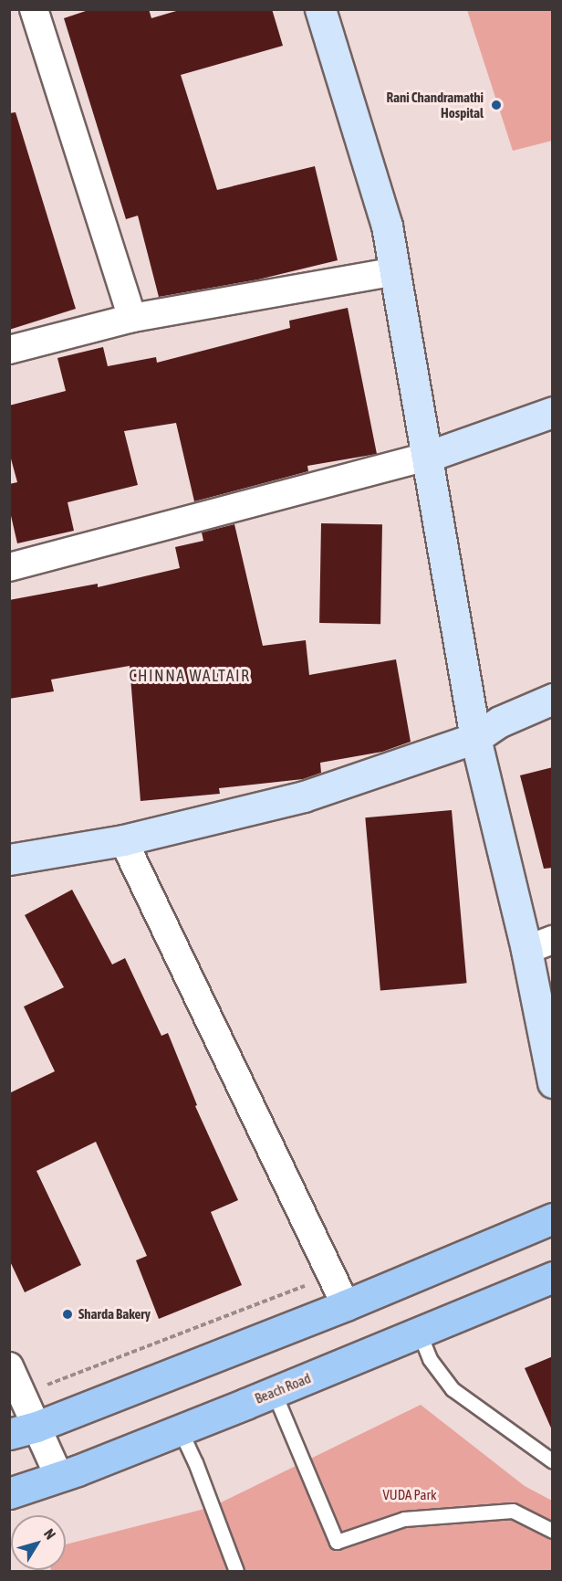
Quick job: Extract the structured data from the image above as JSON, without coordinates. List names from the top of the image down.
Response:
{
  "streets": {
    "main road": ["Beach Road"]
  },
  "districts": ["CHINNA WALTAIR"],
  "parks": ["VUDA Park"],
  "places": ["Rani Chandramathi Hospital", "Sharda Bakery"],
  "north": "top right"
}
